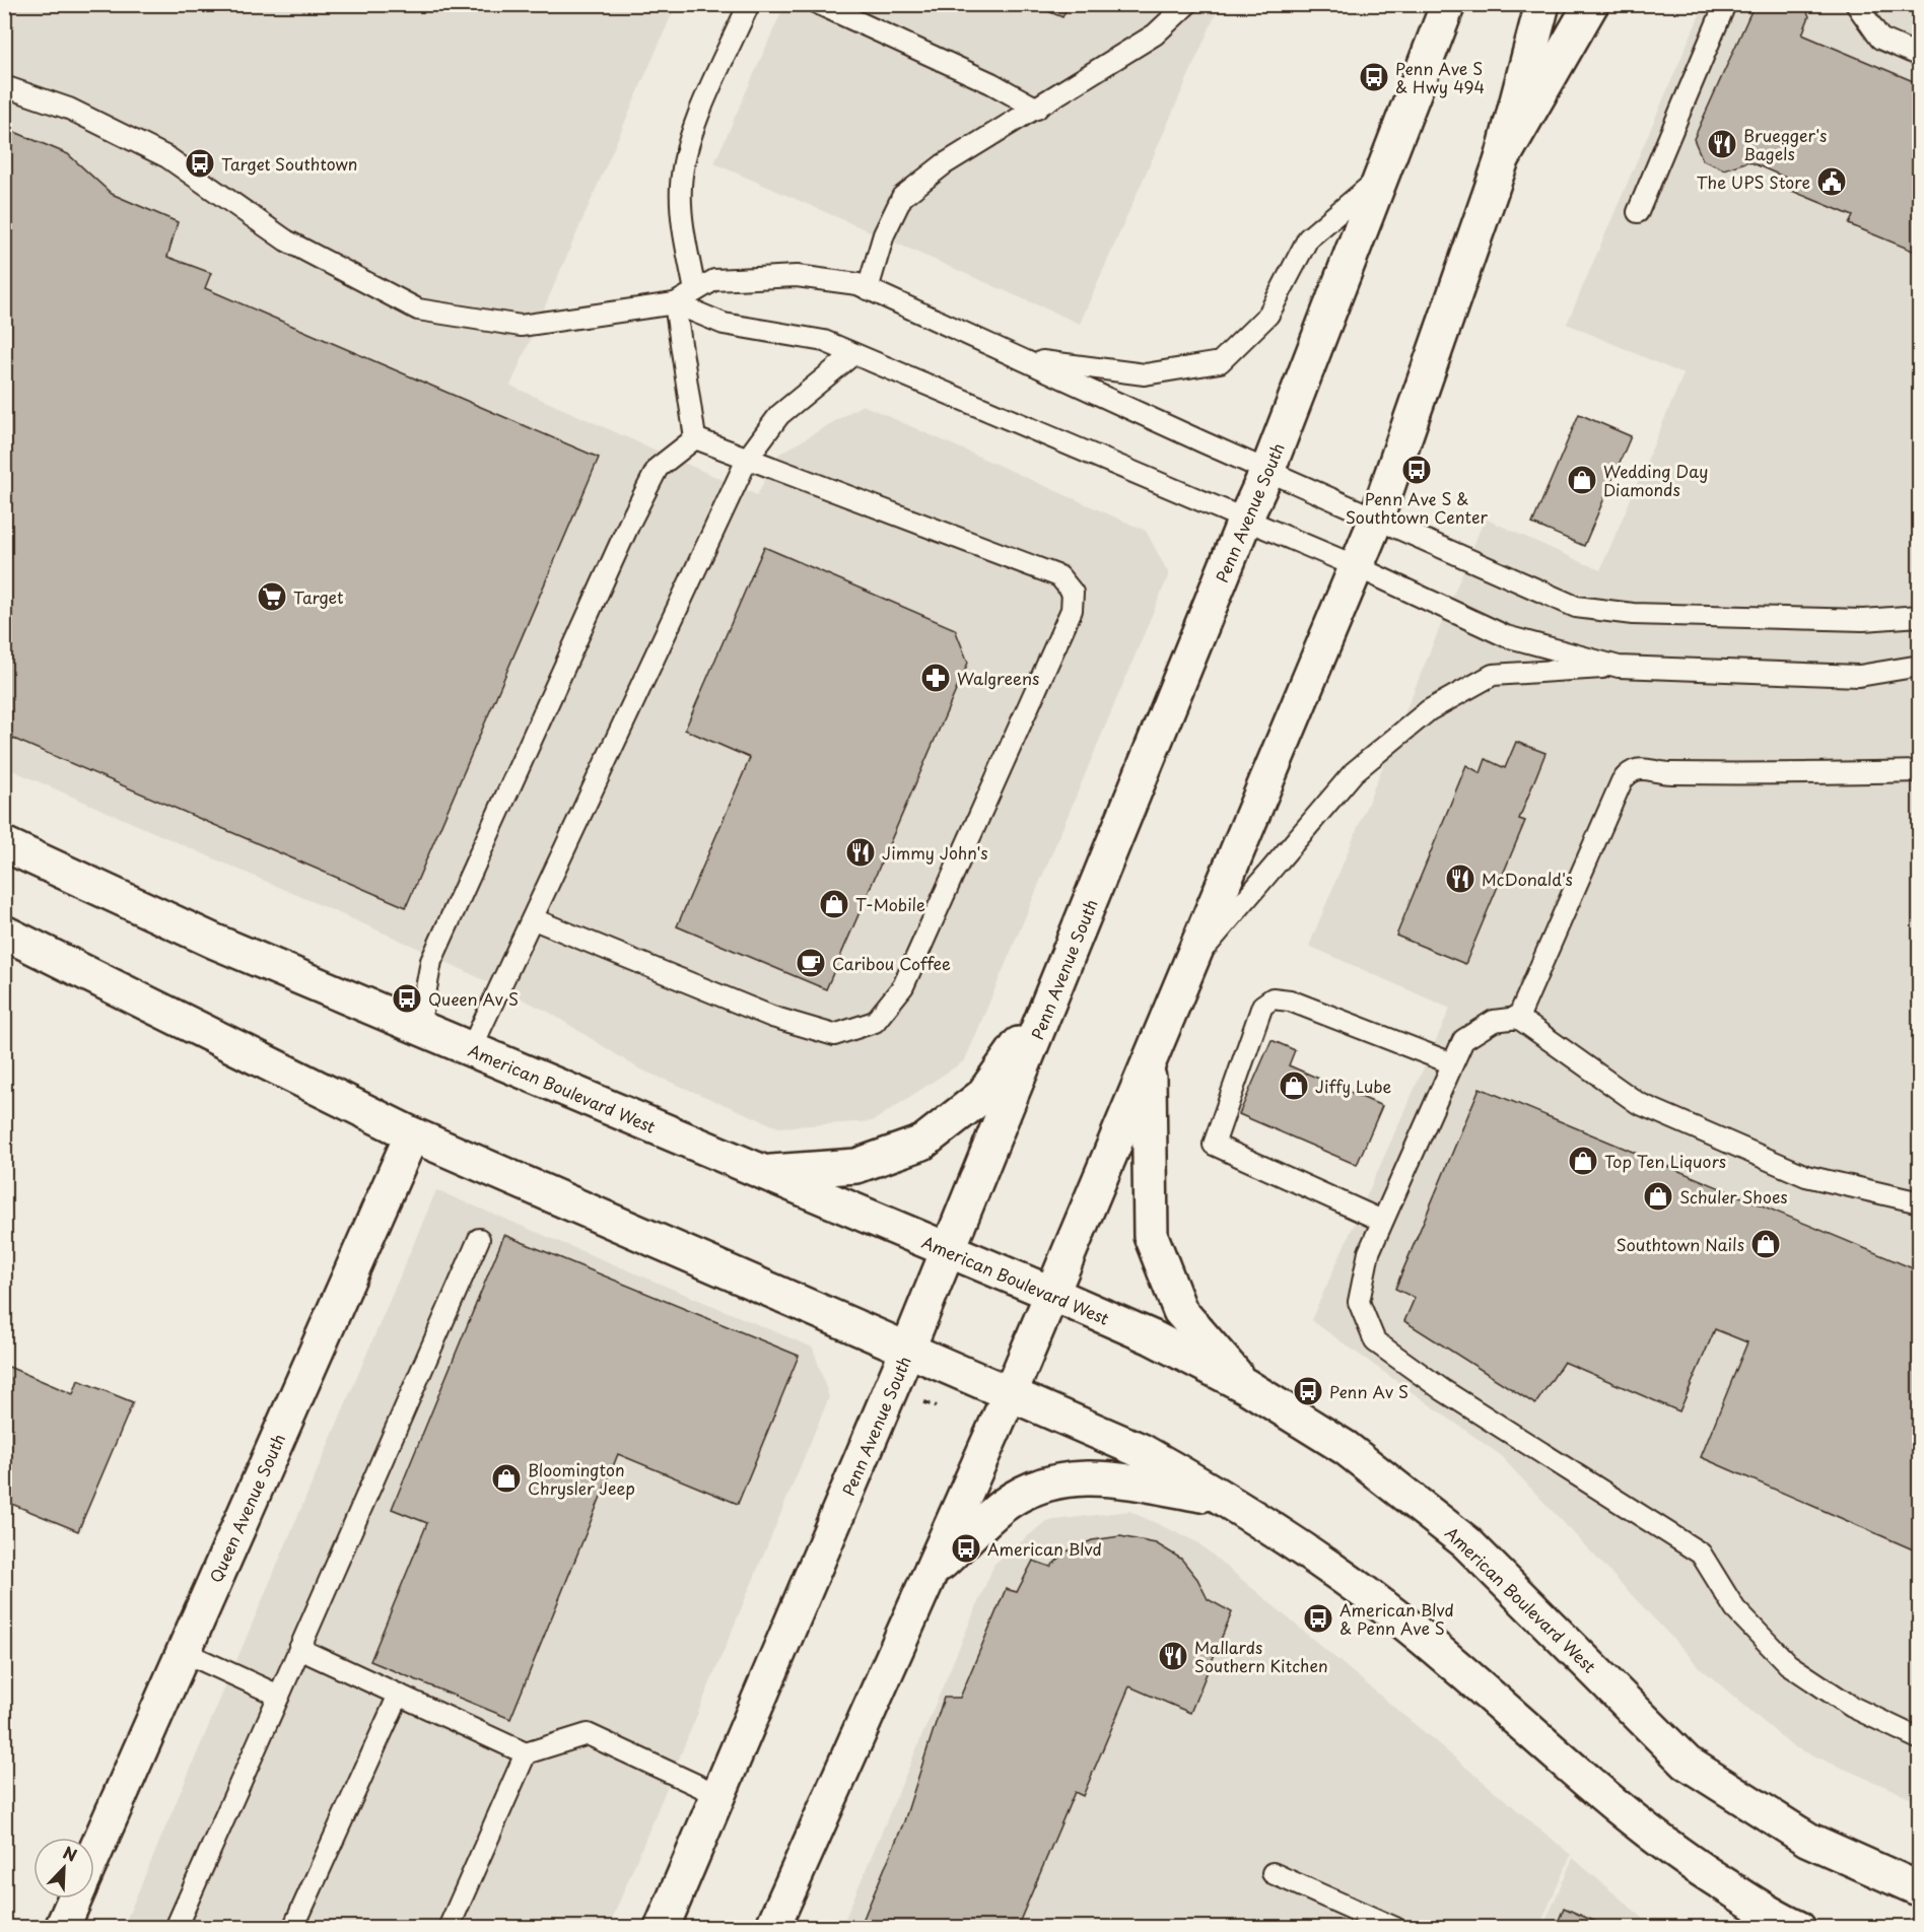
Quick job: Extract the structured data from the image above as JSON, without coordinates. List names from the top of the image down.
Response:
{
  "streets": {
    "main road": ["Penn Avenue South", "American Boulevard West", "Queen Avenue South"]
  },
  "crossings": [
    ["Penn Avenue South", "American Boulevard West"]
  ],
  "places": {
    "bus stop": [
      "Penn Ave S & Hwy 494",
      "Target Southtown",
      "Penn Ave S & Southtown Center",
      "Queen Av S",
      "Penn Av S",
      "American Blvd",
      "American Blvd & Penn Ave S"
    ],
    "restaurant": [
      "Bruegger's Bagels",
      "Jimmy John's",
      "McDonald's",
      "Mallards Southern Kitchen"
    ],
    "public building": ["The UPS Store"],
    "shop": [
      "Wedding Day Diamonds",
      "T-Mobile",
      "Jiffy Lube",
      "Top Ten Liquors",
      "Schuler Shoes",
      "Southtown Nails",
      "Bloomington Chrysler Jeep"
    ],
    "supermarket": ["Target"],
    "pharmacy": ["Walgreens"],
    "cafe": ["Caribou Coffee"]
  },
  "north": "top right"
}
